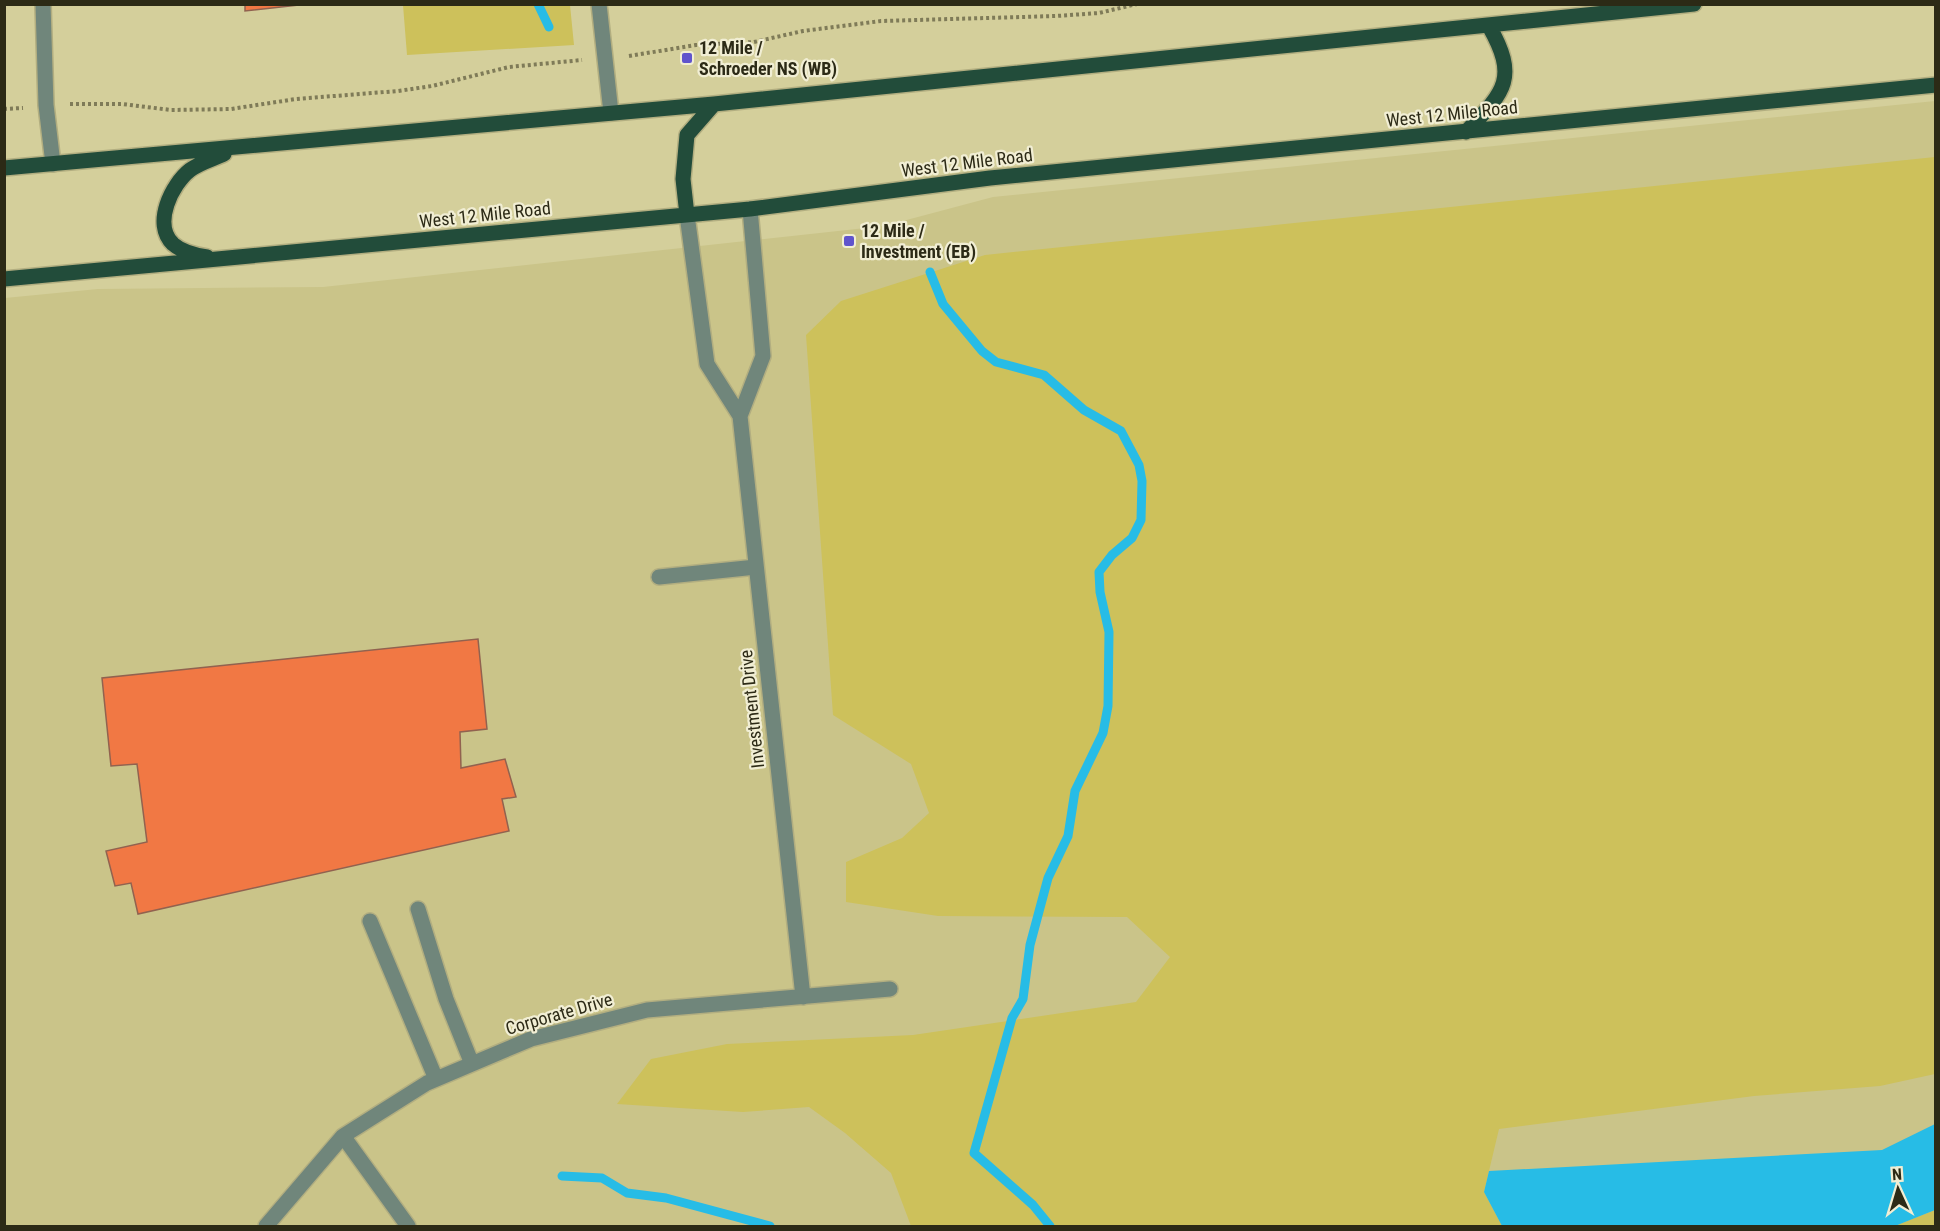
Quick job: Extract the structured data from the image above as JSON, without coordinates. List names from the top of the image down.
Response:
{
  "streets": {
    "main road": ["West 12 Mile Road"],
    "street": ["Investment Drive", "Corporate Drive"]
  },
  "crossings": [
    ["West 12 Mile Road", "Investment Drive"],
    ["Investment Drive", "Corporate Drive"]
  ],
  "places": {
    "transit": ["12 Mile / Schroeder NS (WB)", "12 Mile / Investment (EB)"]
  },
  "north": "top"
}
